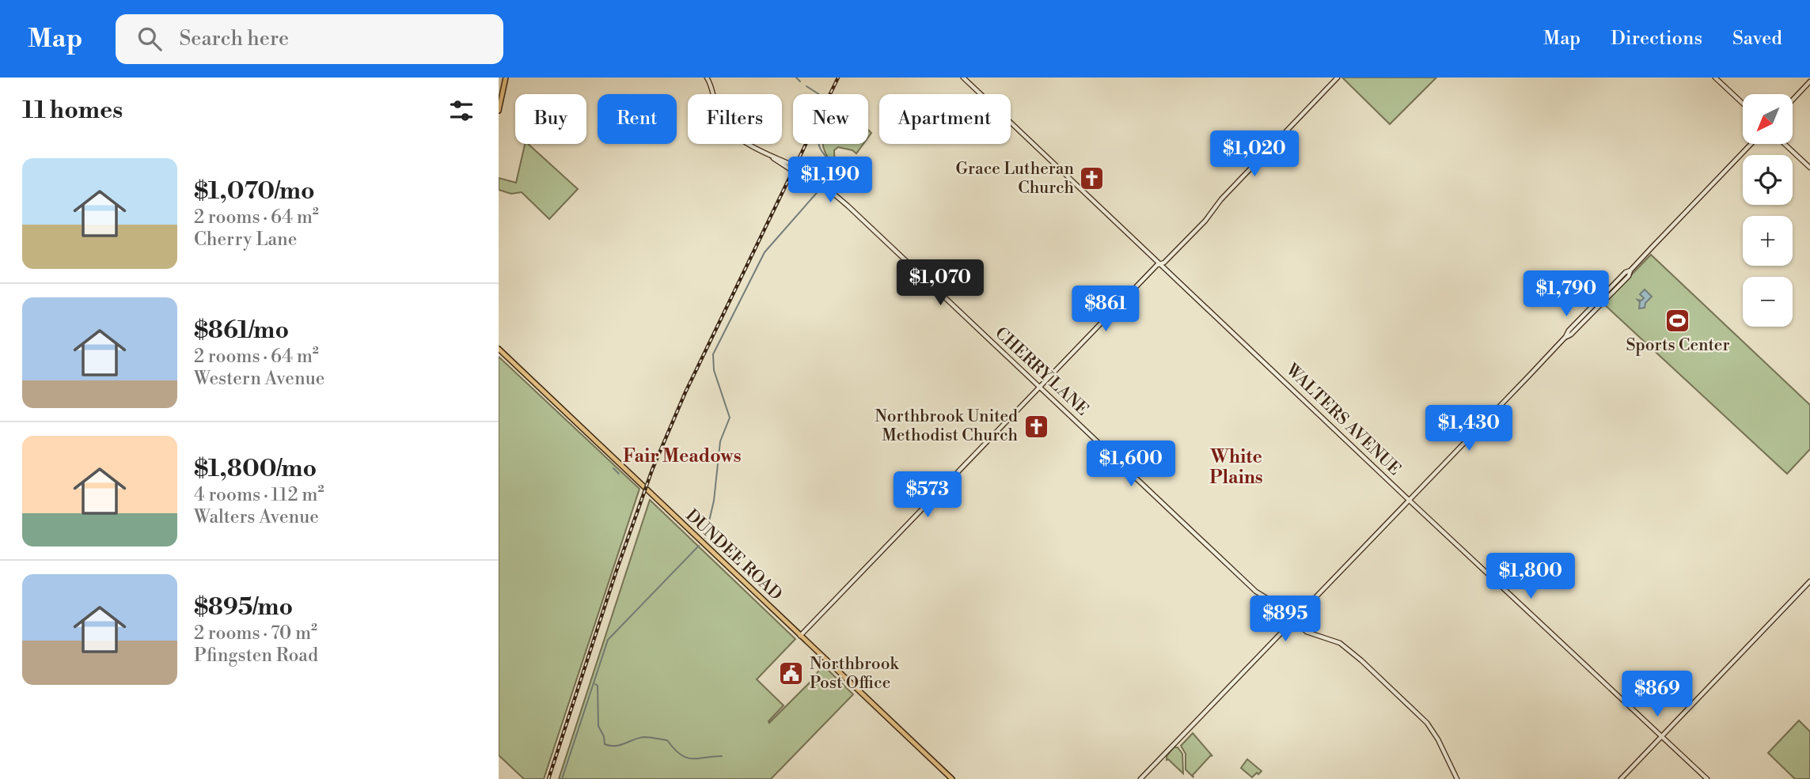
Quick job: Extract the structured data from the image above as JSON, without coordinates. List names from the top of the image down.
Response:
{
  "streets": {
    "main road": ["DUNDEE ROAD"],
    "street": ["CHERRY LANE", "WALTERS AVENUE"]
  },
  "districts": ["Fair Meadows", "White Plains"],
  "places": {
    "church": ["Grace Lutheran Church", "Northbrook United Methodist Church"],
    "sports": ["Sports Center"],
    "public building": ["Northbrook Post Office"]
  },
  "north": "bottom left",
  "page": {
    "header": "Map",
    "search": "Search here",
    "nav": ["Map", "Directions", "Saved"],
    "heading": "11 homes",
    "map_buttons": ["+", "−"],
    "chip": [
      "Buy",
      "Rent",
      "Filters",
      "New",
      "Apartment"
    ],
    "price": [
      "$1,020",
      "$1,190",
      "$1,070",
      "$1,790",
      "$861",
      "$1,430",
      "$1,600",
      "$573",
      "$1,800",
      "$895",
      "$869"
    ],
    "list": [
      {
        "name": "$1,070/mo",
        "note": "2 rooms · 64 m² · Cherry Lane"
      },
      {
        "name": "$861/mo",
        "note": "2 rooms · 64 m² · Western Avenue"
      },
      {
        "name": "$1,800/mo",
        "note": "4 rooms · 112 m² · Walters Avenue"
      },
      {
        "name": "$895/mo",
        "note": "2 rooms · 70 m² · Pfingsten Road"
      }
    ]
  }
}
